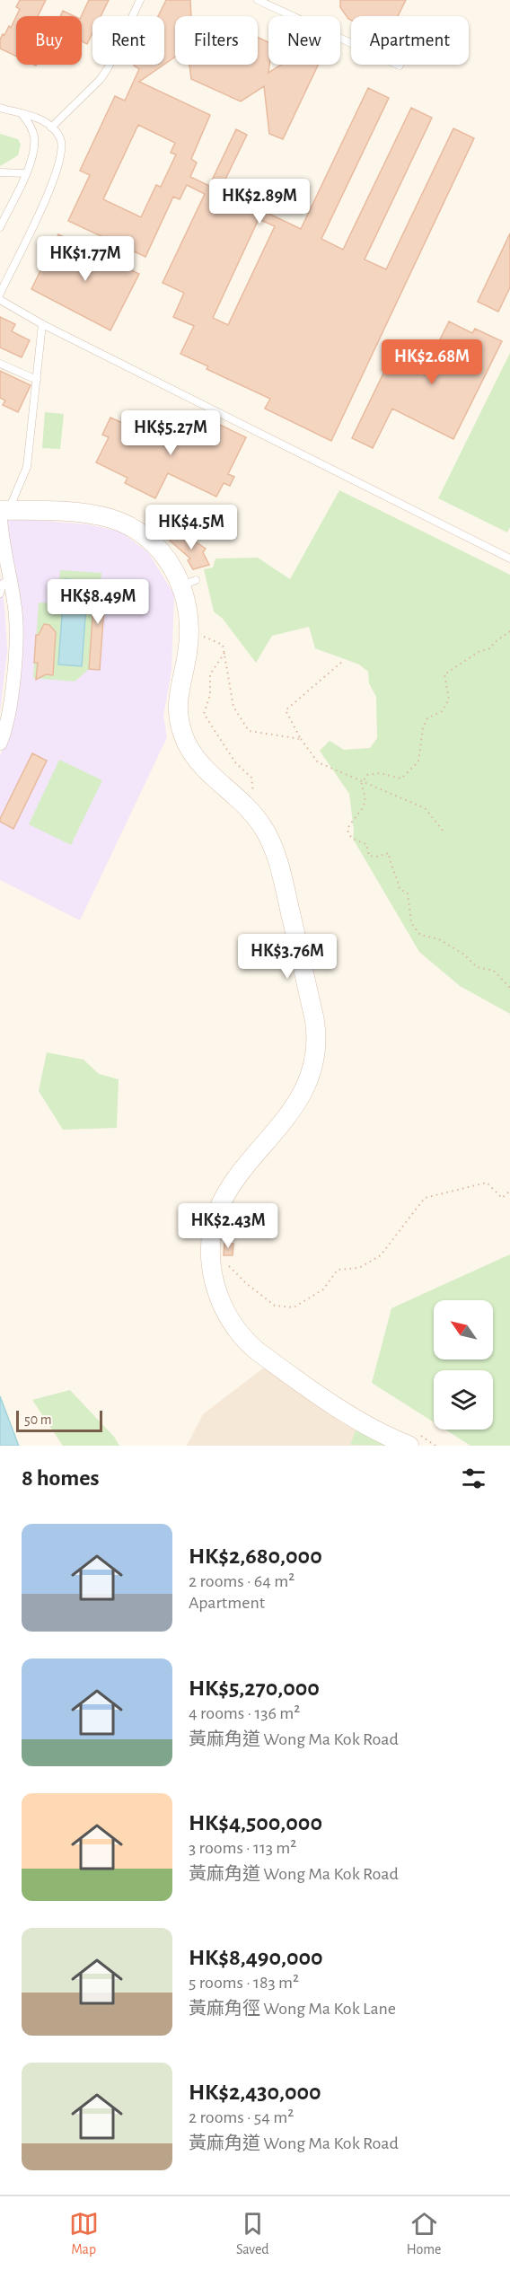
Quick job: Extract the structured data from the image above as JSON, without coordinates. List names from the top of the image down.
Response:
{
  "scale_bar": "50 m",
  "north": "top left",
  "page": {
    "chip": [
      "Buy",
      "Rent",
      "Filters",
      "New",
      "Apartment"
    ],
    "price": [
      "HK$2.89M",
      "HK$1.77M",
      "HK$2.68M",
      "HK$5.27M",
      "HK$4.5M",
      "HK$8.49M",
      "HK$3.76M",
      "HK$2.43M"
    ],
    "scale": "50 m",
    "heading": "8 homes",
    "list": [
      {
        "name": "HK$2,680,000",
        "note": "2 rooms · 64 m² · Apartment"
      },
      {
        "name": "HK$5,270,000",
        "note": "4 rooms · 136 m² · 黃麻角道 Wong Ma Kok Road"
      },
      {
        "name": "HK$4,500,000",
        "note": "3 rooms · 113 m² · 黃麻角道 Wong Ma Kok Road"
      },
      {
        "name": "HK$8,490,000",
        "note": "5 rooms · 183 m² · 黃麻角徑 Wong Ma Kok Lane"
      },
      {
        "name": "HK$2,430,000",
        "note": "2 rooms · 54 m² · 黃麻角道 Wong Ma Kok Road"
      }
    ],
    "tabs": ["Map", "Saved", "Home"]
  }
}
